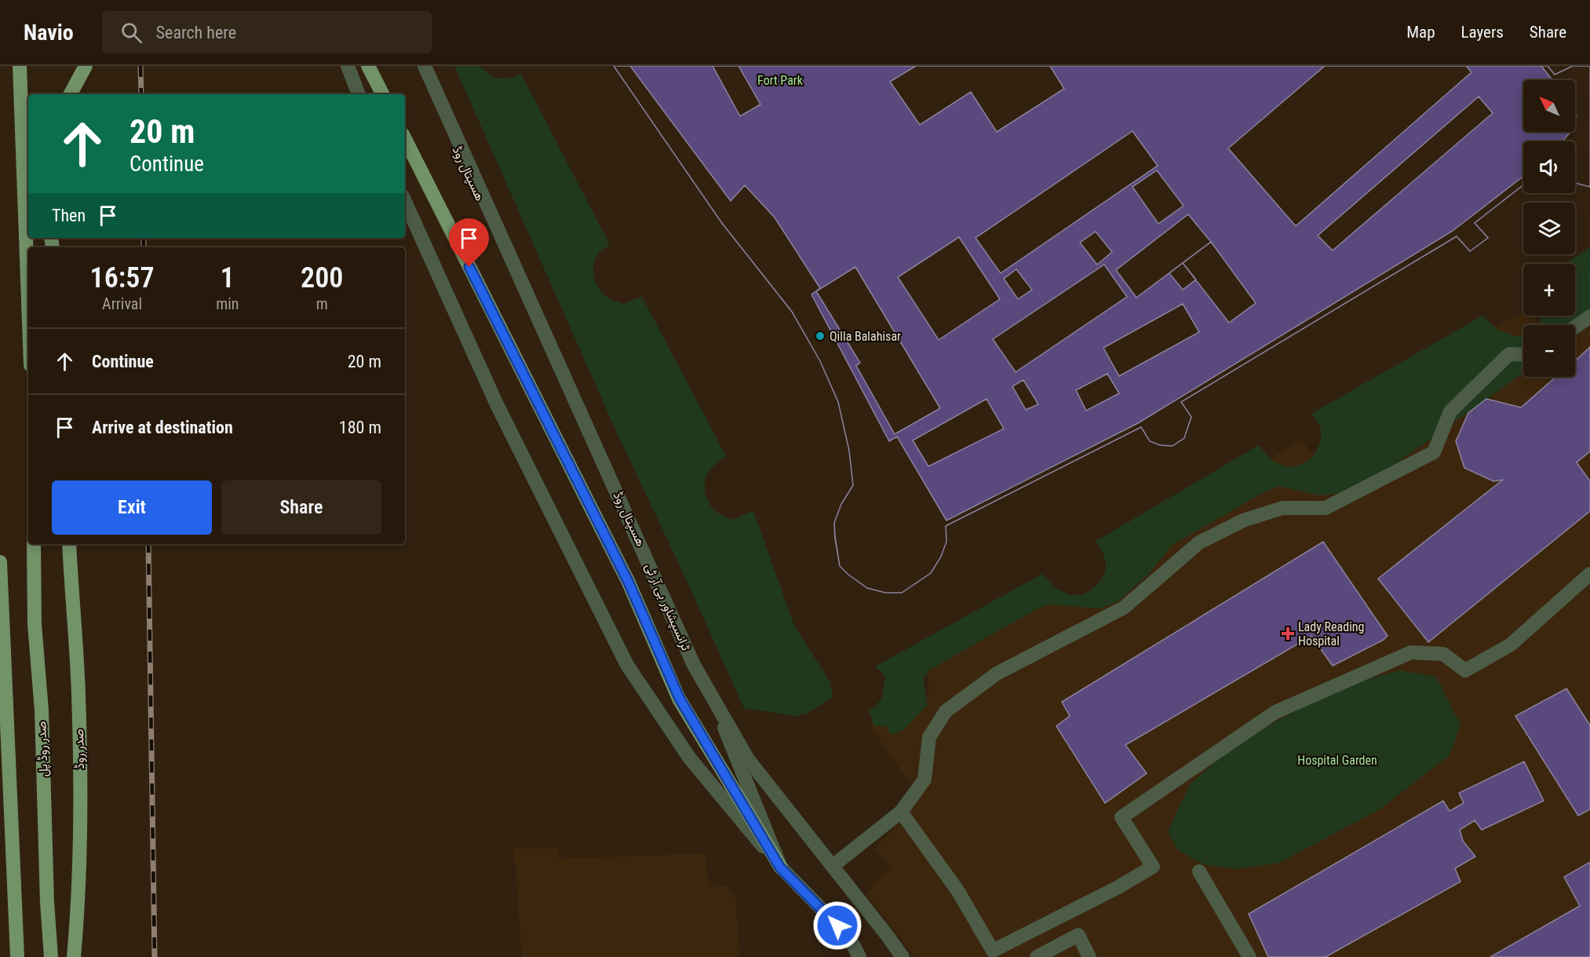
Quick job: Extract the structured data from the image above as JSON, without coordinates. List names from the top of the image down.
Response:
{
  "streets": {
    "main road": ["صدر روڈ پل", "صدر روڈ"],
    "street": ["ھسپتال روڈ", "ٹرانسپشاور بی آر ٹی"]
  },
  "parks": ["Fort Park", "Hospital Garden"],
  "places": {
    "other": ["Qilla Balahisar"],
    "health": ["Lady Reading Hospital"]
  },
  "north": "top left",
  "page": {
    "header": "Navio",
    "search": "Search here",
    "nav": ["Map", "Layers", "Share"],
    "map_buttons": ["+", "−"],
    "turn": ["20 m", "Continue"],
    "then": "Then",
    "eta": [
      "16:57",
      "Arrival",
      "1",
      "min",
      "200",
      "m"
    ],
    "list": [
      {
        "name": "Continue",
        "value": "20 m"
      },
      {
        "name": "Arrive at destination",
        "value": "180 m"
      }
    ],
    "buttons": ["Exit", "Share"]
  }
}
